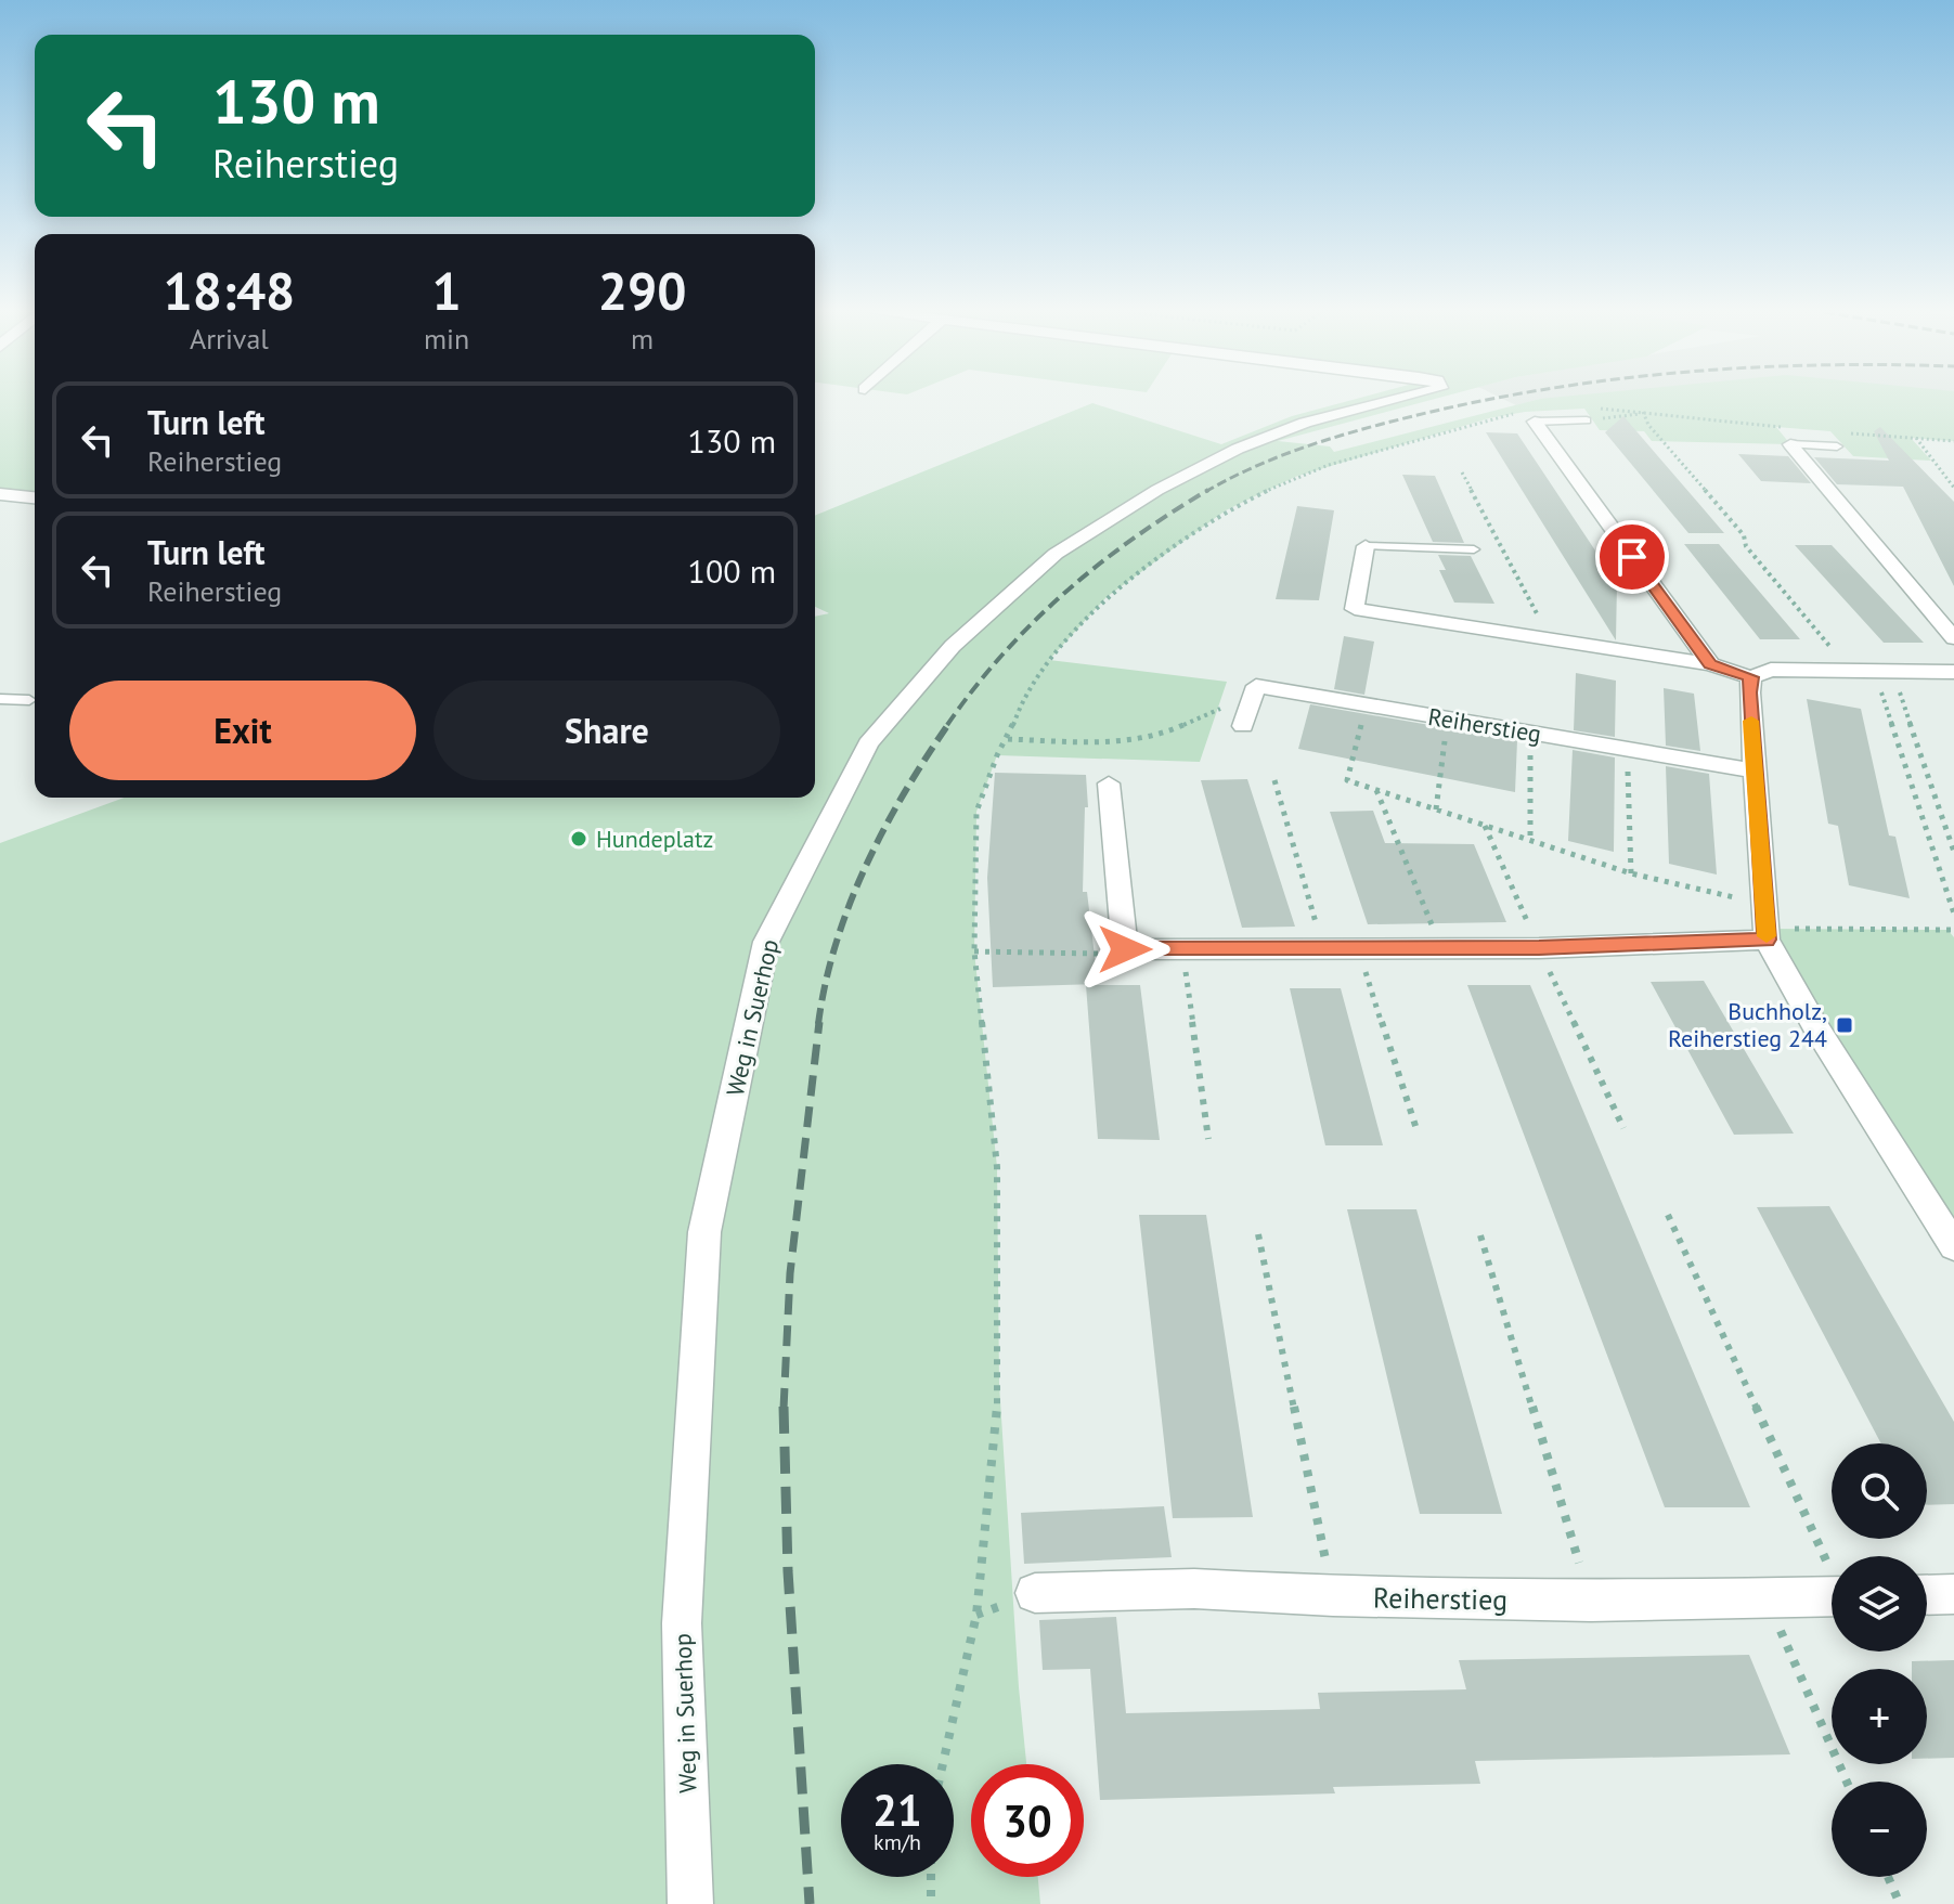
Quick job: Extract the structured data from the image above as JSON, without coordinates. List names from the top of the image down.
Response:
{
  "streets": {
    "street": ["Reiherstieg", "Weg in Suerhop"]
  },
  "places": {
    "other": ["Hundeplatz"],
    "transit": ["Buchholz, Reiherstieg 244"]
  },
  "page": {
    "turn": ["130 m", "Reiherstieg"],
    "eta": [
      "18:48",
      "Arrival",
      "1",
      "min",
      "290",
      "m"
    ],
    "list": [
      {
        "name": "Turn left",
        "note": "Reiherstieg",
        "value": "130 m"
      },
      {
        "name": "Turn left",
        "note": "Reiherstieg",
        "value": "100 m"
      }
    ],
    "buttons": ["Exit", "Share"],
    "map_buttons": ["+", "−"],
    "speed": "21 km/h",
    "limit": "30"
  }
}
